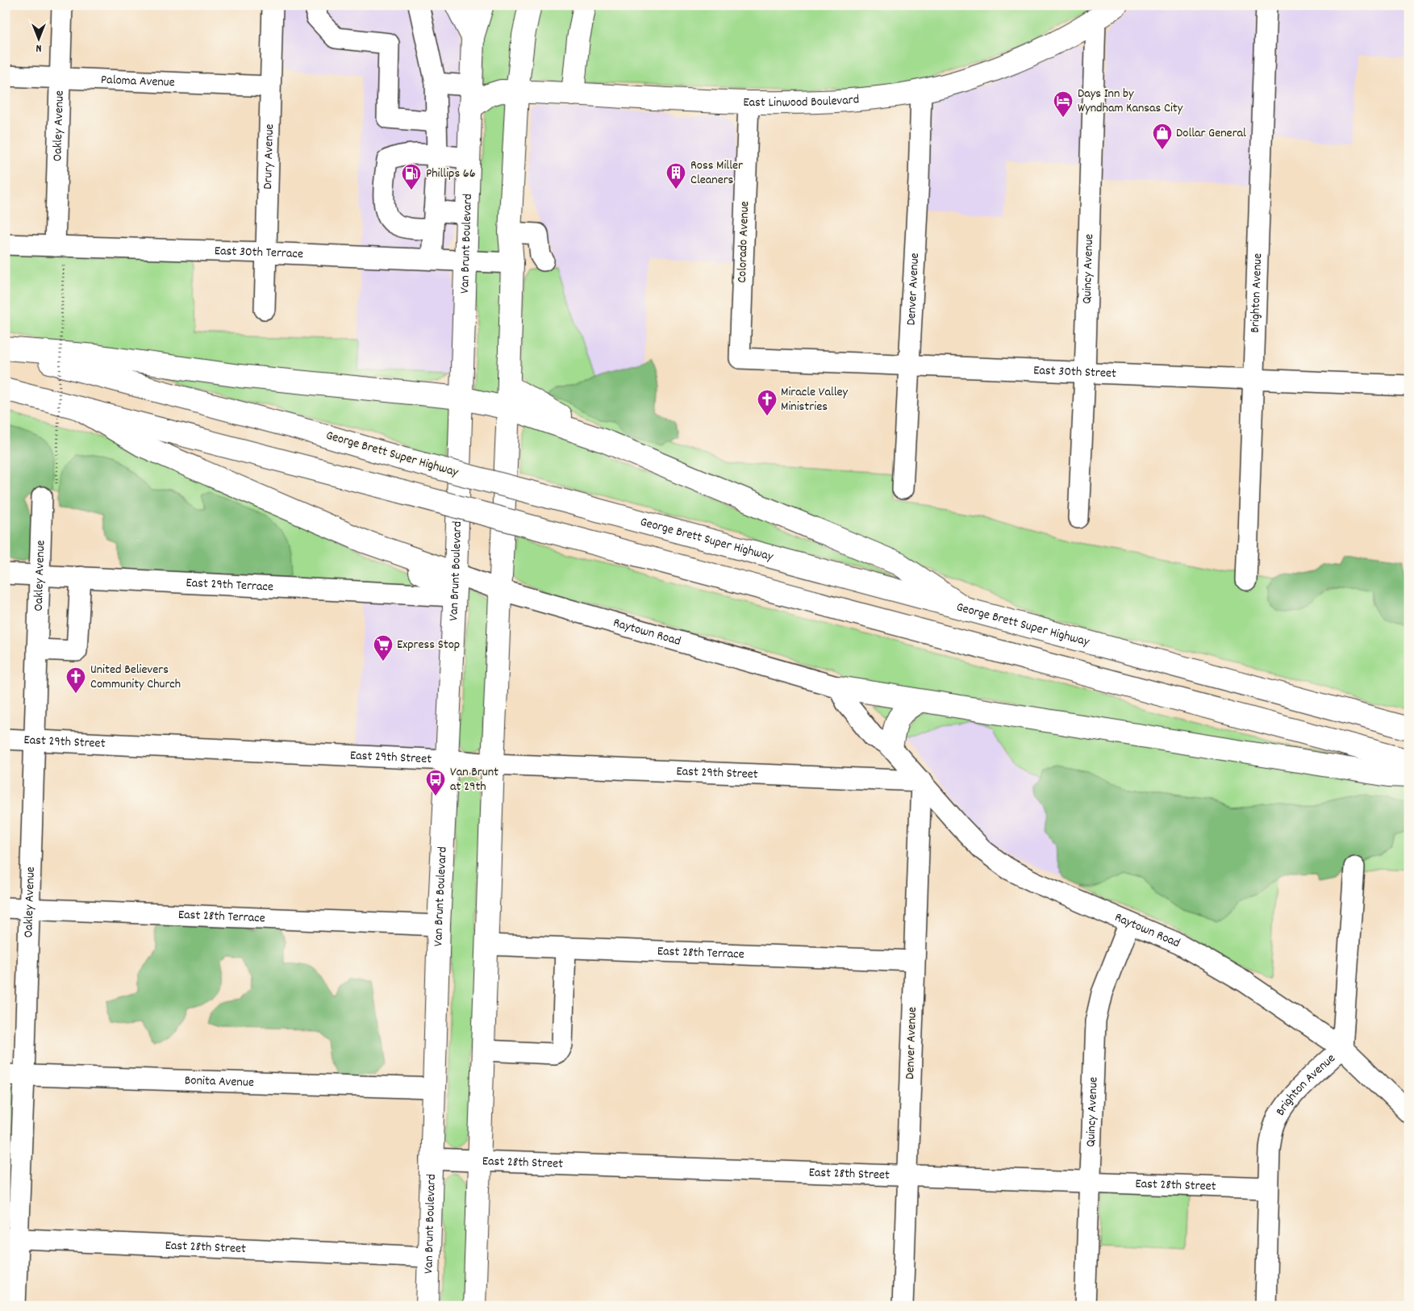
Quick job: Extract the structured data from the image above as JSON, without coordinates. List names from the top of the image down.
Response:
{
  "streets": {
    "main road": ["East Linwood Boulevard", "Van Brunt Boulevard", "George Brett Super Highway"],
    "street": [
      "Paloma Avenue",
      "Oakley Avenue",
      "Drury Avenue",
      "Colorado Avenue",
      "East 30th Terrace",
      "Quincy Avenue",
      "Denver Avenue",
      "Brighton Avenue",
      "East 30th Street",
      "East 29th Terrace",
      "Raytown Road",
      "East 29th Street",
      "East 28th Terrace",
      "Bonita Avenue",
      "East 28th Street"
    ]
  },
  "crossings": [
    ["Paloma Avenue", "Oakley Avenue"],
    ["Paloma Avenue", "Drury Avenue"],
    ["East Linwood Boulevard", "Colorado Avenue"],
    ["East Linwood Boulevard", "Van Brunt Boulevard"],
    ["East Linwood Boulevard", "Quincy Avenue"],
    ["East Linwood Boulevard", "Denver Avenue"],
    ["Oakley Avenue", "East 30th Terrace"],
    ["Oakley Avenue", "East 29th Terrace"],
    ["Oakley Avenue", "East 29th Street"],
    ["Oakley Avenue", "East 28th Terrace"],
    ["Oakley Avenue", "Bonita Avenue"],
    ["Oakley Avenue", "East 28th Street"],
    ["Drury Avenue", "East 30th Terrace"],
    ["Colorado Avenue", "East 30th Street"],
    ["Van Brunt Boulevard", "East 30th Terrace"],
    ["Van Brunt Boulevard", "East 29th Terrace"],
    ["Van Brunt Boulevard", "Raytown Road"],
    ["Van Brunt Boulevard", "East 29th Street"],
    ["Van Brunt Boulevard", "East 28th Terrace"],
    ["Van Brunt Boulevard", "Bonita Avenue"],
    ["Van Brunt Boulevard", "East 28th Street"],
    ["Quincy Avenue", "East 30th Street"],
    ["Quincy Avenue", "Raytown Road"],
    ["Quincy Avenue", "East 28th Street"],
    ["Denver Avenue", "East 30th Street"],
    ["Denver Avenue", "Raytown Road"],
    ["Denver Avenue", "East 29th Street"],
    ["Denver Avenue", "East 28th Terrace"],
    ["Denver Avenue", "East 28th Street"],
    ["Brighton Avenue", "East 30th Street"],
    ["Brighton Avenue", "Raytown Road"],
    ["Brighton Avenue", "East 28th Street"],
    ["Raytown Road", "East 29th Street"]
  ],
  "places": {
    "hotel": ["Days Inn by Wyndham Kansas City"],
    "shop": ["Dollar General"],
    "building": ["Ross Miller Cleaners"],
    "fuel station": ["Phillips 66"],
    "church": ["Miracle Valley Ministries", "United Believers Community Church"],
    "supermarket": ["Express Stop"],
    "bus stop": ["Van Brunt at 29th"]
  },
  "north": "bottom"
}
